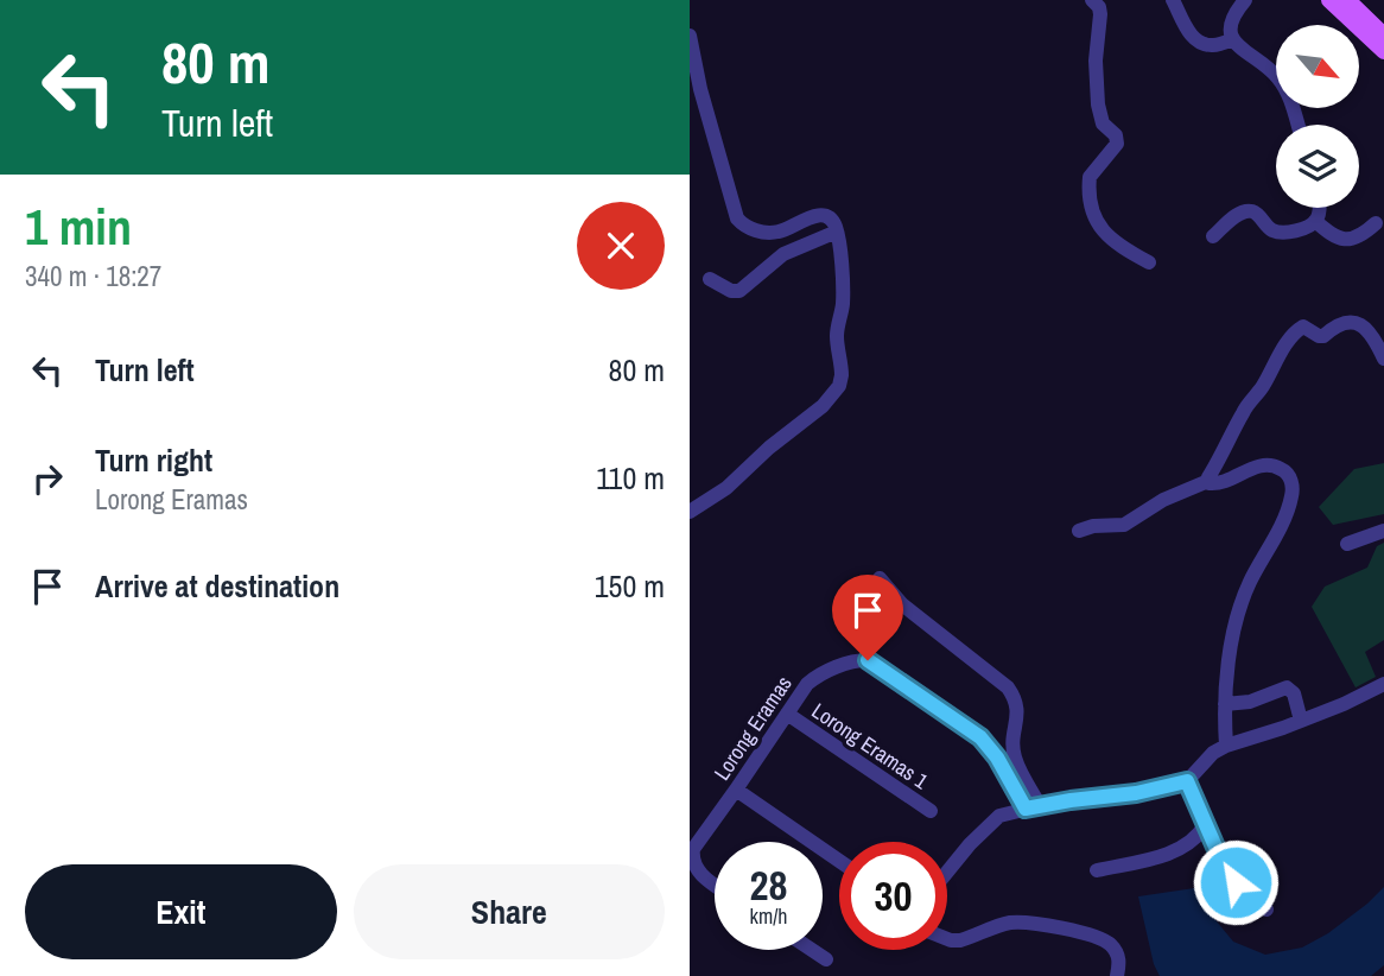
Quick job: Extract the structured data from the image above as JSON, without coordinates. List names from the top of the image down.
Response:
{
  "streets": {
    "street": ["Lorong Eramas", "Lorong Eramas 1"]
  },
  "crossings": [
    ["Lorong Eramas", "Lorong Eramas 1"]
  ],
  "north": "bottom right",
  "page": {
    "turn": ["80 m", "Turn left"],
    "heading": ["1 min", "340 m · 18:27"],
    "list": [
      {
        "name": "Turn left",
        "value": "80 m"
      },
      {
        "name": "Turn right",
        "note": "Lorong Eramas",
        "value": "110 m"
      },
      {
        "name": "Arrive at destination",
        "value": "150 m"
      }
    ],
    "speed": "28 km/h",
    "limit": "30",
    "buttons": ["Exit", "Share"]
  }
}
